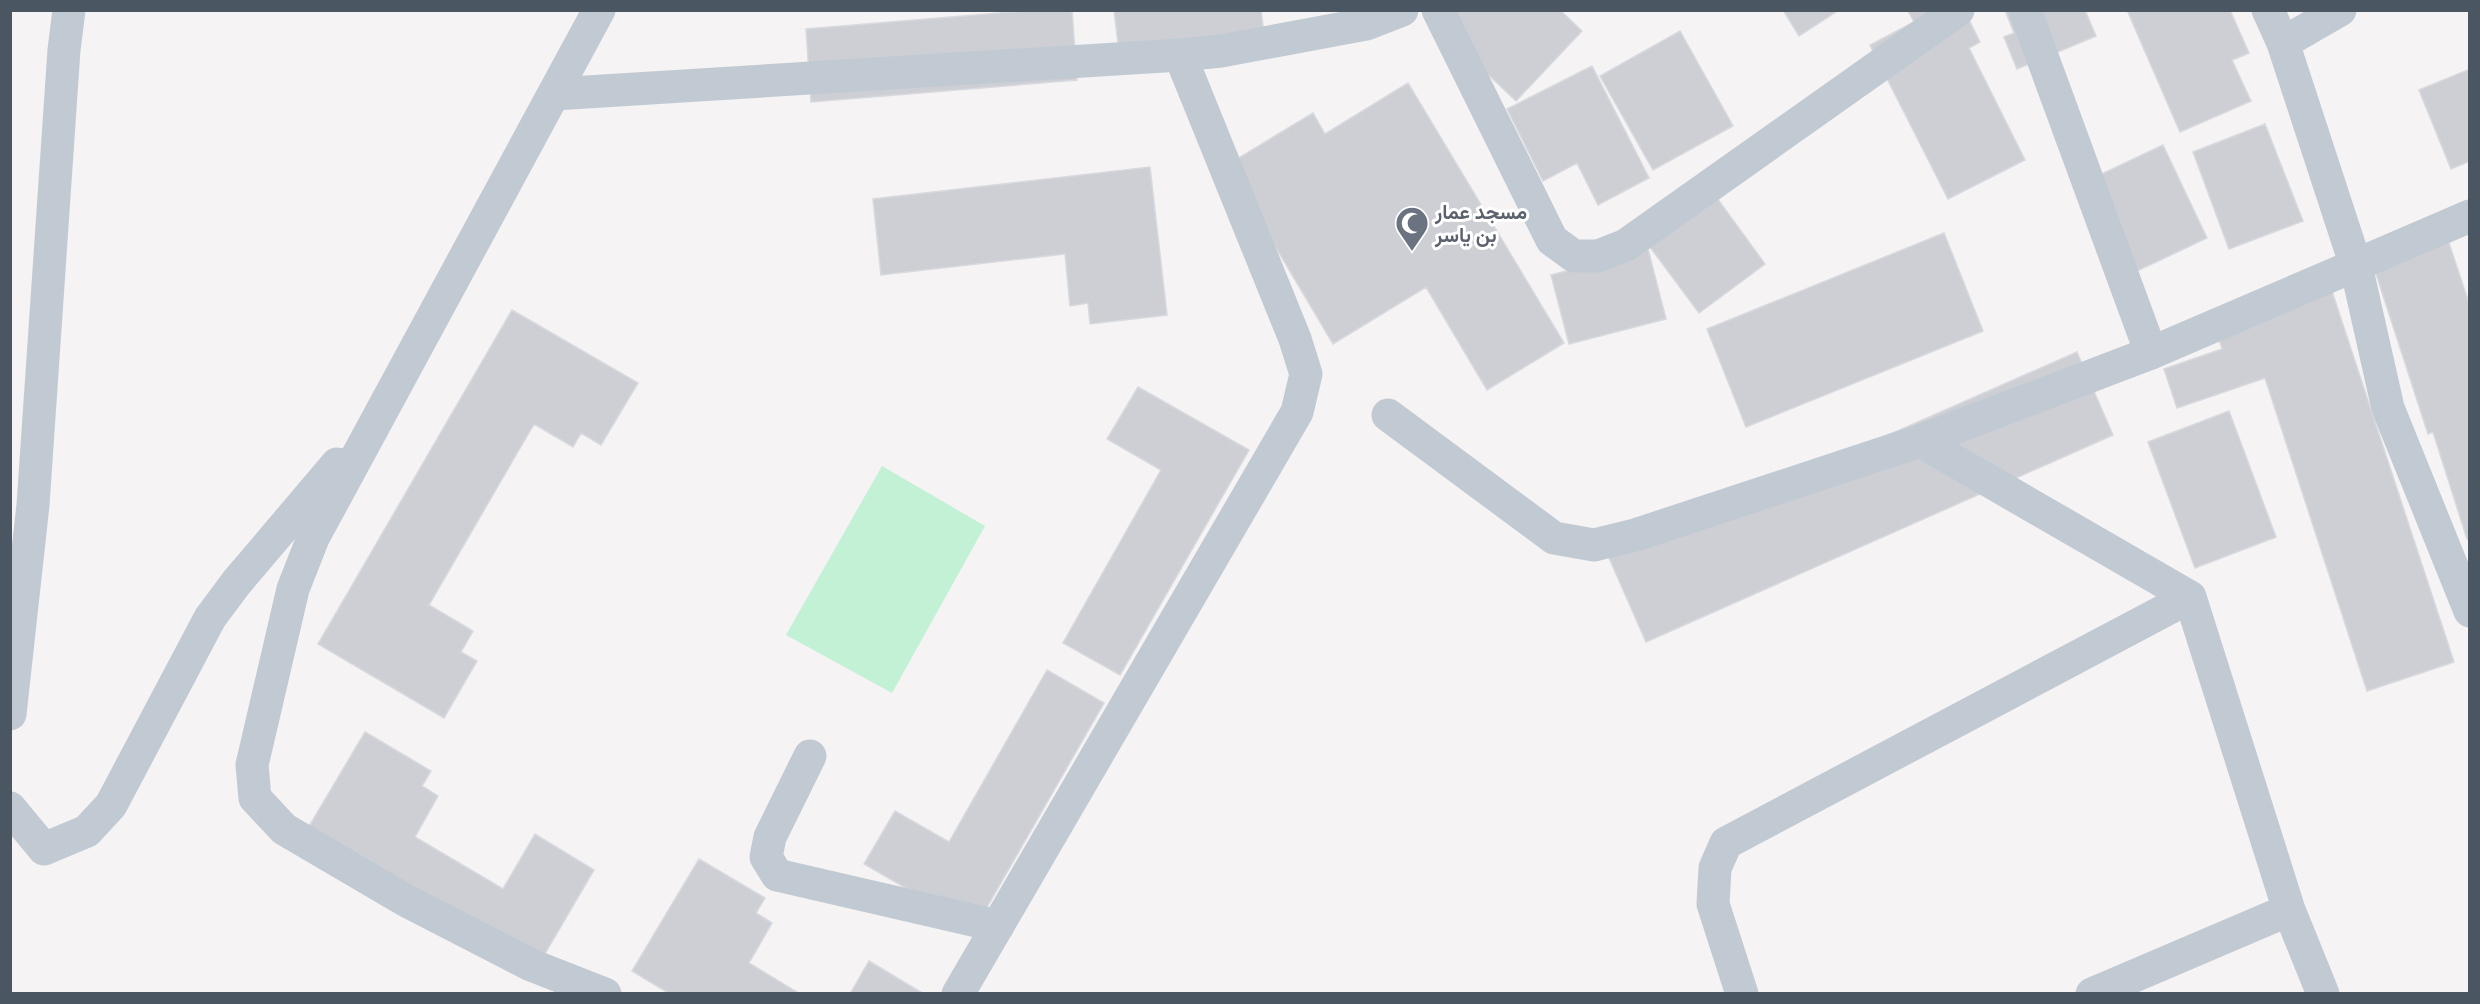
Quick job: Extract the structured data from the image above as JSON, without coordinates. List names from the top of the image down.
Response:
{
  "places": {
    "mosque": ["مسجد عمار بن ياسر"]
  }
}
